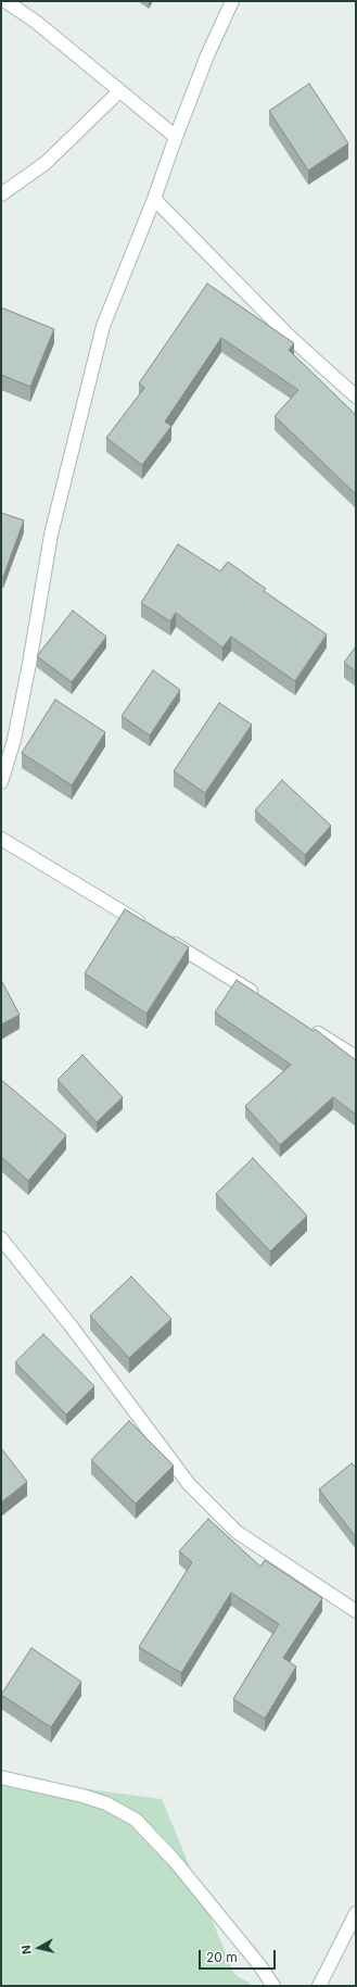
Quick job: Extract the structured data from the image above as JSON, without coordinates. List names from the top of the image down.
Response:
{
  "scale_bar": "20 m",
  "north": "left"
}
